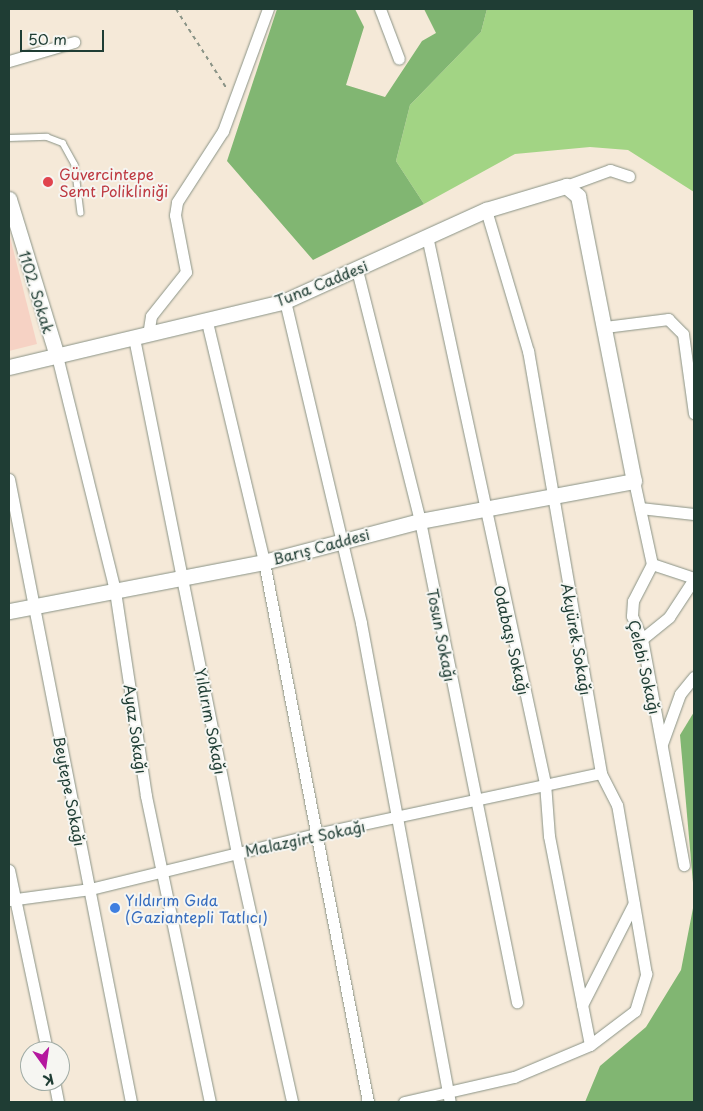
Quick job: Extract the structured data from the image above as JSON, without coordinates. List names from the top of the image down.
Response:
{
  "streets": {
    "street": [
      "Tuna Caddesi",
      "1102. Sokak",
      "Barış Caddesi",
      "Tosun Sokağı",
      "Akyürek Sokağı",
      "Odabaşı Sokağı",
      "Çelebi Sokağı",
      "Yıldırım Sokağı",
      "Ayaz Sokağı",
      "Beytepe Sokağı",
      "Malazgirt Sokağı"
    ]
  },
  "crossings": [
    ["Tuna Caddesi", "1102. Sokak"],
    ["Tuna Caddesi", "Tosun Sokağı"],
    ["Tuna Caddesi", "Akyürek Sokağı"],
    ["Tuna Caddesi", "Odabaşı Sokağı"],
    ["Tuna Caddesi", "Yıldırım Sokağı"],
    ["Tuna Caddesi", "Ayaz Sokağı"],
    ["1102. Sokak", "Ayaz Sokağı"],
    ["Barış Caddesi", "Tosun Sokağı"],
    ["Barış Caddesi", "Akyürek Sokağı"],
    ["Barış Caddesi", "Odabaşı Sokağı"],
    ["Barış Caddesi", "Yıldırım Sokağı"],
    ["Barış Caddesi", "Ayaz Sokağı"],
    ["Barış Caddesi", "Beytepe Sokağı"],
    ["Tosun Sokağı", "Malazgirt Sokağı"],
    ["Akyürek Sokağı", "Odabaşı Sokağı"],
    ["Akyürek Sokağı", "Malazgirt Sokağı"],
    ["Odabaşı Sokağı", "Malazgirt Sokağı"],
    ["Yıldırım Sokağı", "Malazgirt Sokağı"],
    ["Ayaz Sokağı", "Malazgirt Sokağı"],
    ["Beytepe Sokağı", "Malazgirt Sokağı"]
  ],
  "places": ["Güvercintepe Semt Polikliniği", "Yıldırım Gıda (Gaziantepli Tatlıcı)"],
  "scale_bar": "50 m",
  "north": "bottom"
}
